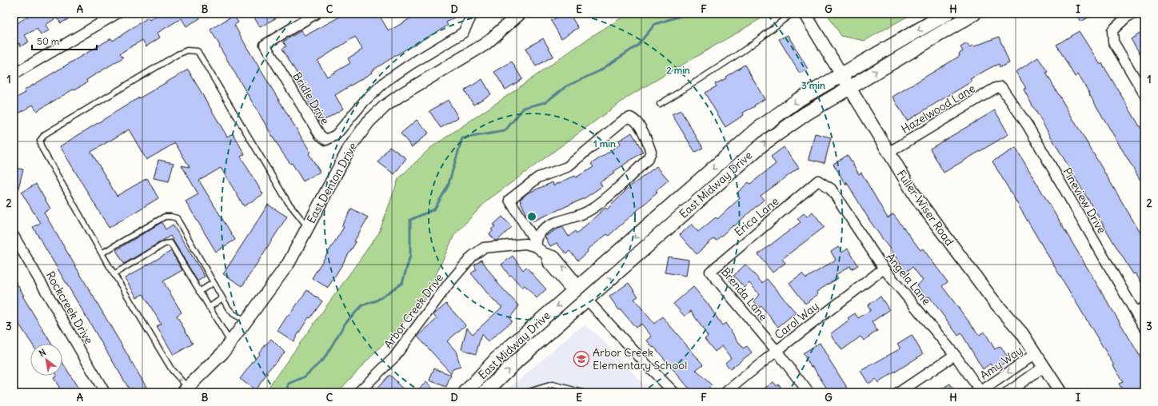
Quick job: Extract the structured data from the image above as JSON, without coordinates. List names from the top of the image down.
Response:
{
  "streets": {
    "main road": ["East Midway Drive"],
    "street": [
      "Bridle Drive",
      "Hazelwood Lane",
      "East Denton Drive",
      "Pineview Drive",
      "Fuller-Wiser Road",
      "Erica Lane",
      "Angela Lane",
      "Brenda Lane",
      "Rockcreek Drive",
      "Arbor Creek Drive",
      "Carol Way",
      "Amy Way"
    ]
  },
  "crossings": [
    ["Hazelwood Lane", "Pineview Drive"],
    ["Hazelwood Lane", "Fuller-Wiser Road"],
    ["East Midway Drive", "Fuller-Wiser Road"],
    ["Fuller-Wiser Road", "Amy Way"],
    ["Erica Lane", "Angela Lane"],
    ["Erica Lane", "Brenda Lane"],
    ["Angela Lane", "Carol Way"],
    ["Angela Lane", "Amy Way"],
    ["Brenda Lane", "Carol Way"]
  ],
  "places": {
    "school or university": ["Arbor Creek Elementary School"]
  },
  "scale_bar": "50 m",
  "north": "top left",
  "grid": {
    "columns": [
      "A",
      "B",
      "C",
      "D",
      "E",
      "F",
      "G",
      "H",
      "I"
    ],
    "rows": ["1", "2", "3"]
  },
  "rings": ["2 min", "3 min", "1 min"]
}
